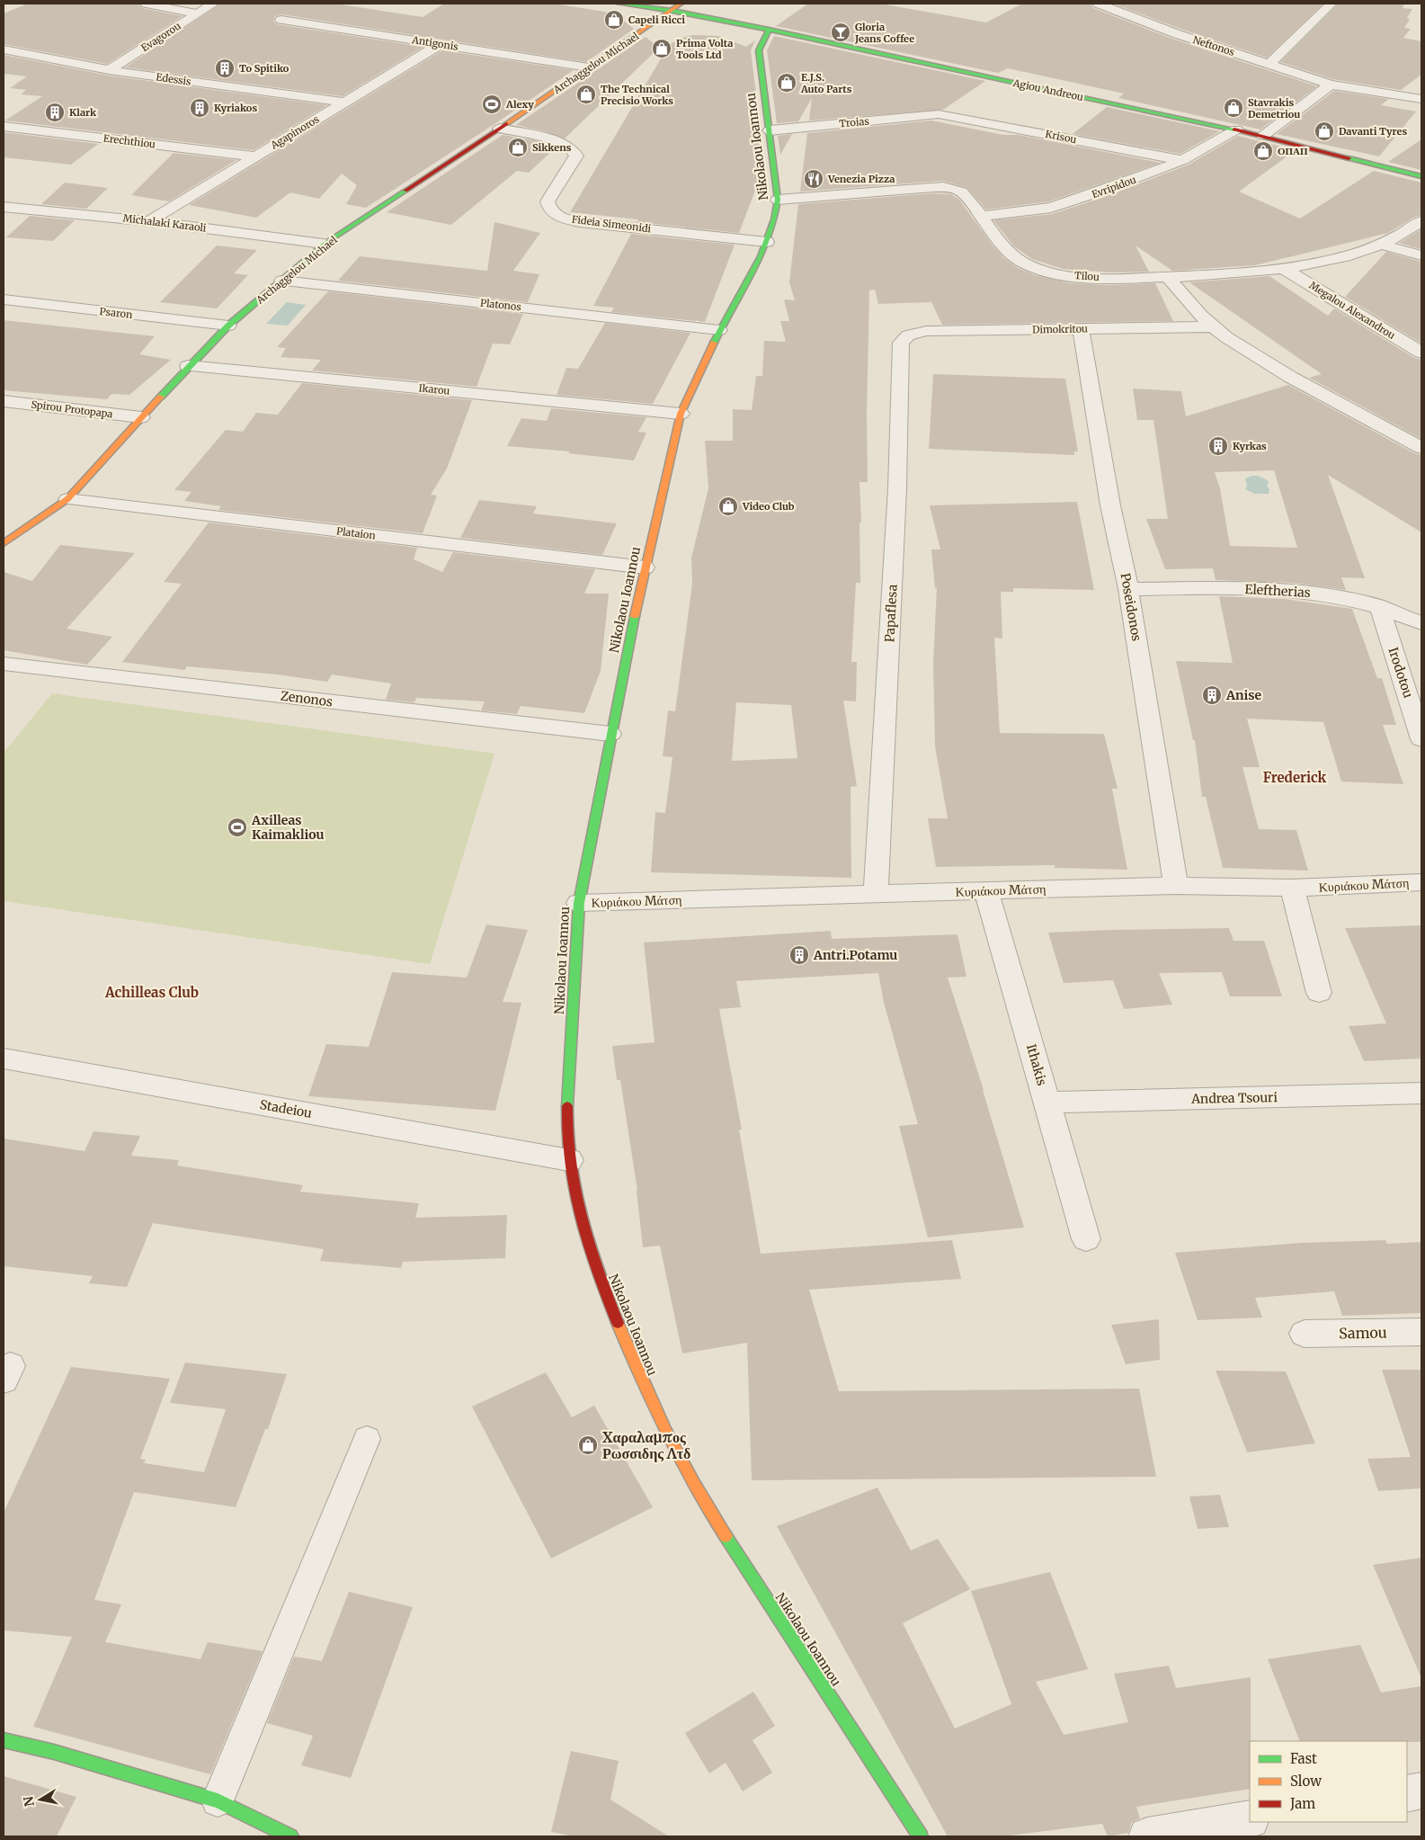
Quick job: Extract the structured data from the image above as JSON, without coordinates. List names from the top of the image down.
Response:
{
  "streets": {
    "street": [
      "Evagorou",
      "Antigonis",
      "Neftonos",
      "Archaggelou Michael",
      "Edessis",
      "Agiou Andreou",
      "Troias",
      "Agapinoros",
      "Krisou",
      "Erechthiou",
      "Nikolaou Ioannou",
      "Evripidou",
      "Michalaki Karaoli",
      "Fideia Simeonidi",
      "Tilou",
      "Platonos",
      "Megalou Alexandrou",
      "Psaron",
      "Dimokritou",
      "Ikarou",
      "Spirou Protopapa",
      "Plataion",
      "Eleftherias",
      "Poseidonos",
      "Papaflesa",
      "Irodotou",
      "Zenonos",
      "Κυριάκου Μάτση",
      "Ithakis",
      "Andrea Tsouri",
      "Stadeiou",
      "Samou"
    ]
  },
  "crossings": [
    ["Evagorou", "Edessis"],
    ["Antigonis", "Archaggelou Michael"],
    ["Antigonis", "Agapinoros"],
    ["Archaggelou Michael", "Agiou Andreou"],
    ["Archaggelou Michael", "Michalaki Karaoli"],
    ["Archaggelou Michael", "Fideia Simeonidi"],
    ["Archaggelou Michael", "Platonos"],
    ["Archaggelou Michael", "Psaron"],
    ["Archaggelou Michael", "Ikarou"],
    ["Archaggelou Michael", "Spirou Protopapa"],
    ["Archaggelou Michael", "Plataion"],
    ["Edessis", "Agapinoros"],
    ["Agiou Andreou", "Nikolaou Ioannou"],
    ["Agiou Andreou", "Evripidou"],
    ["Troias", "Krisou"],
    ["Troias", "Nikolaou Ioannou"],
    ["Agapinoros", "Erechthiou"],
    ["Agapinoros", "Michalaki Karaoli"],
    ["Krisou", "Evripidou"],
    ["Nikolaou Ioannou", "Fideia Simeonidi"],
    ["Nikolaou Ioannou", "Tilou"],
    ["Nikolaou Ioannou", "Platonos"],
    ["Nikolaou Ioannou", "Ikarou"],
    ["Nikolaou Ioannou", "Plataion"],
    ["Nikolaou Ioannou", "Zenonos"],
    ["Nikolaou Ioannou", "Κυριάκου Μάτση"],
    ["Nikolaou Ioannou", "Stadeiou"],
    ["Evripidou", "Tilou"],
    ["Tilou", "Megalou Alexandrou"],
    ["Dimokritou", "Poseidonos"],
    ["Dimokritou", "Papaflesa"],
    ["Eleftherias", "Poseidonos"],
    ["Eleftherias", "Irodotou"],
    ["Poseidonos", "Κυριάκου Μάτση"],
    ["Papaflesa", "Κυριάκου Μάτση"],
    ["Κυριάκου Μάτση", "Ithakis"],
    ["Ithakis", "Andrea Tsouri"]
  ],
  "districts": ["Frederick", "Achilleas Club"],
  "places": {
    "shop": [
      "Capeli Ricci",
      "Prima Volta Tools Ltd",
      "E.J.S. Auto Parts",
      "The Technical Precisio Works",
      "Stavrakis Demetriou",
      "Davanti Tyres",
      "Sikkens",
      "ΟΠΑΠ",
      "Video Club",
      "Χαραλαμπος Ρωσσιδης Λτδ"
    ],
    "bar": ["Gloria Jeans Coffee"],
    "building": [
      "To Spitiko",
      "Kyriakos",
      "Klark",
      "Kyrkas",
      "Anise",
      "Antri.Potamu"
    ],
    "sports": ["Alexy", "Axilleas Kaimakliou"],
    "restaurant": ["Venezia Pizza"]
  },
  "legend": ["Fast", "Slow", "Jam"],
  "north": "left"
}
